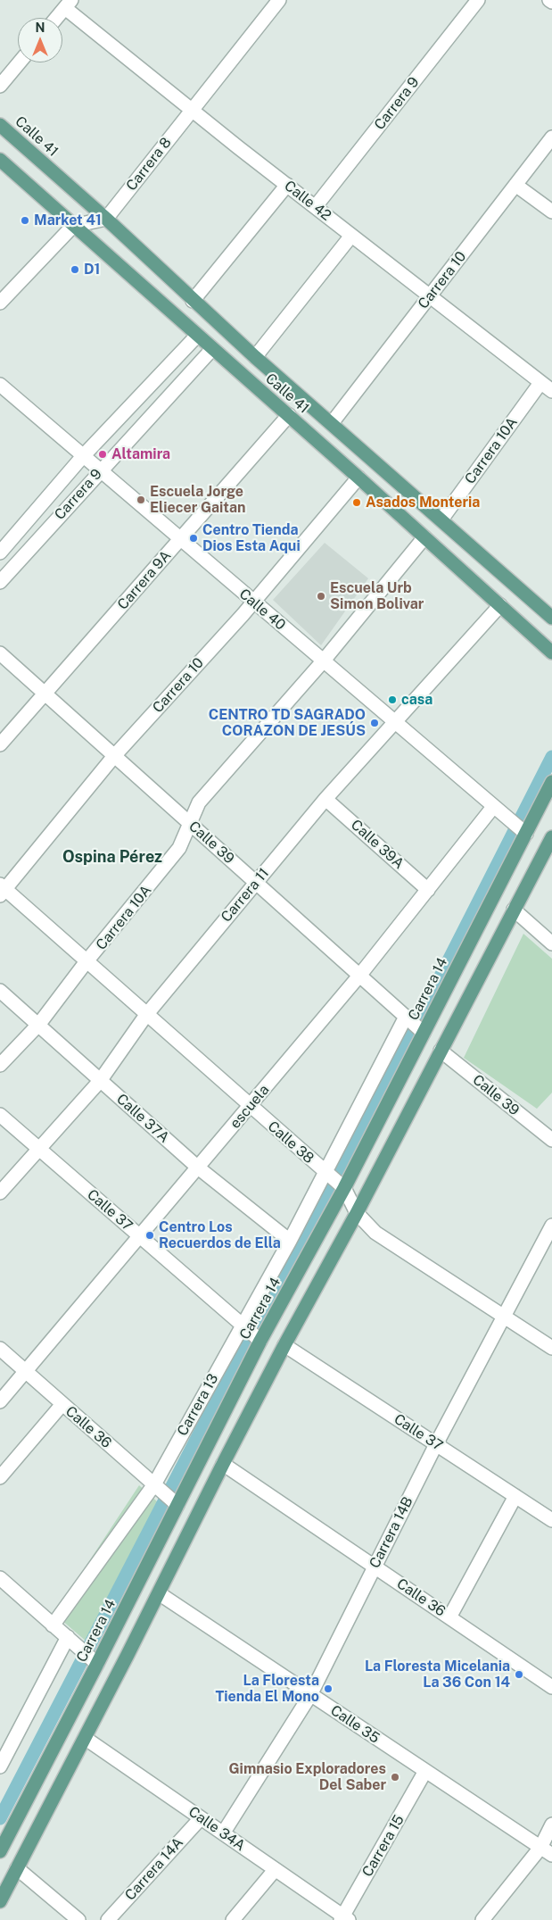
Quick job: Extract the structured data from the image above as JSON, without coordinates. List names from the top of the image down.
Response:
{
  "streets": {
    "main road": ["Calle 41", "Carrera 14"],
    "street": [
      "Carrera 9",
      "Carrera 8",
      "Calle 42",
      "Carrera 10",
      "Carrera 10A",
      "Carrera 9A",
      "Calle 40",
      "Calle 39",
      "Calle 39A",
      "Carrera 11",
      "escuela",
      "Calle 37A",
      "Calle 38",
      "Calle 37",
      "Carrera 13",
      "Calle 36",
      "Carrera 14B",
      "Calle 35",
      "Calle 34A",
      "Carrera 15",
      "Carrera 14A"
    ]
  },
  "crossings": [
    ["Carrera 9", "Calle 41"],
    ["Carrera 9", "Calle 42"],
    ["Carrera 9", "Calle 40"],
    ["Calle 41", "Carrera 8"],
    ["Calle 41", "Carrera 10"],
    ["Calle 41", "Carrera 10A"],
    ["Calle 41", "Carrera 9A"],
    ["Calle 41", "Carrera 11"],
    ["Carrera 8", "Calle 42"],
    ["Calle 42", "Carrera 10"],
    ["Calle 42", "Carrera 10A"],
    ["Carrera 10", "Calle 40"],
    ["Carrera 10", "Calle 39"],
    ["Carrera 10", "Calle 38"],
    ["Carrera 10A", "Calle 40"],
    ["Carrera 10A", "Calle 39"],
    ["Carrera 10A", "Calle 37A"],
    ["Carrera 10A", "Calle 38"],
    ["Carrera 9A", "Calle 40"],
    ["Carrera 9A", "Calle 39"],
    ["Calle 40", "Carrera 11"],
    ["Calle 40", "Carrera 14"],
    ["Calle 40", "escuela"],
    ["Calle 39", "Carrera 11"],
    ["Calle 39", "Carrera 14"],
    ["Calle 39", "escuela"],
    ["Calle 39", "Carrera 13"],
    ["Calle 39A", "Carrera 11"],
    ["Calle 39A", "escuela"],
    ["Carrera 11", "Calle 37A"],
    ["Carrera 11", "Calle 38"],
    ["Carrera 11", "Calle 37"],
    ["Carrera 14", "Calle 38"],
    ["Carrera 14", "Calle 37"],
    ["Carrera 14", "Carrera 13"],
    ["Carrera 14", "Calle 36"],
    ["escuela", "Calle 37A"],
    ["escuela", "Calle 38"],
    ["escuela", "Calle 37"],
    ["escuela", "Calle 36"],
    ["Calle 37A", "Carrera 13"],
    ["Calle 38", "Carrera 13"],
    ["Calle 38", "Carrera 14B"],
    ["Calle 37", "Carrera 13"],
    ["Calle 37", "Carrera 14B"],
    ["Carrera 13", "Calle 36"],
    ["Calle 36", "Carrera 14B"],
    ["Carrera 14B", "Calle 35"],
    ["Carrera 14B", "Calle 34A"],
    ["Calle 35", "Carrera 15"],
    ["Calle 34A", "Carrera 15"],
    ["Calle 34A", "Carrera 14A"]
  ],
  "districts": ["Ospina Pérez"],
  "places": [
    "Market 41",
    "D1",
    "Altamira",
    "Escuela Jorge Eliecer Gaitan",
    "Asados Monteria",
    "Centro Tienda Dios Esta Aqui",
    "Escuela Urb Simon Bolivar",
    "casa",
    "CENTRO TD SAGRADO CORAZON DE JESÚS",
    "Centro Los Recuerdos de Ella",
    "La Floresta Micelania La 36 Con 14",
    "La Floresta Tienda El Mono",
    "Gimnasio Exploradores Del Saber"
  ],
  "north": "top"
}
